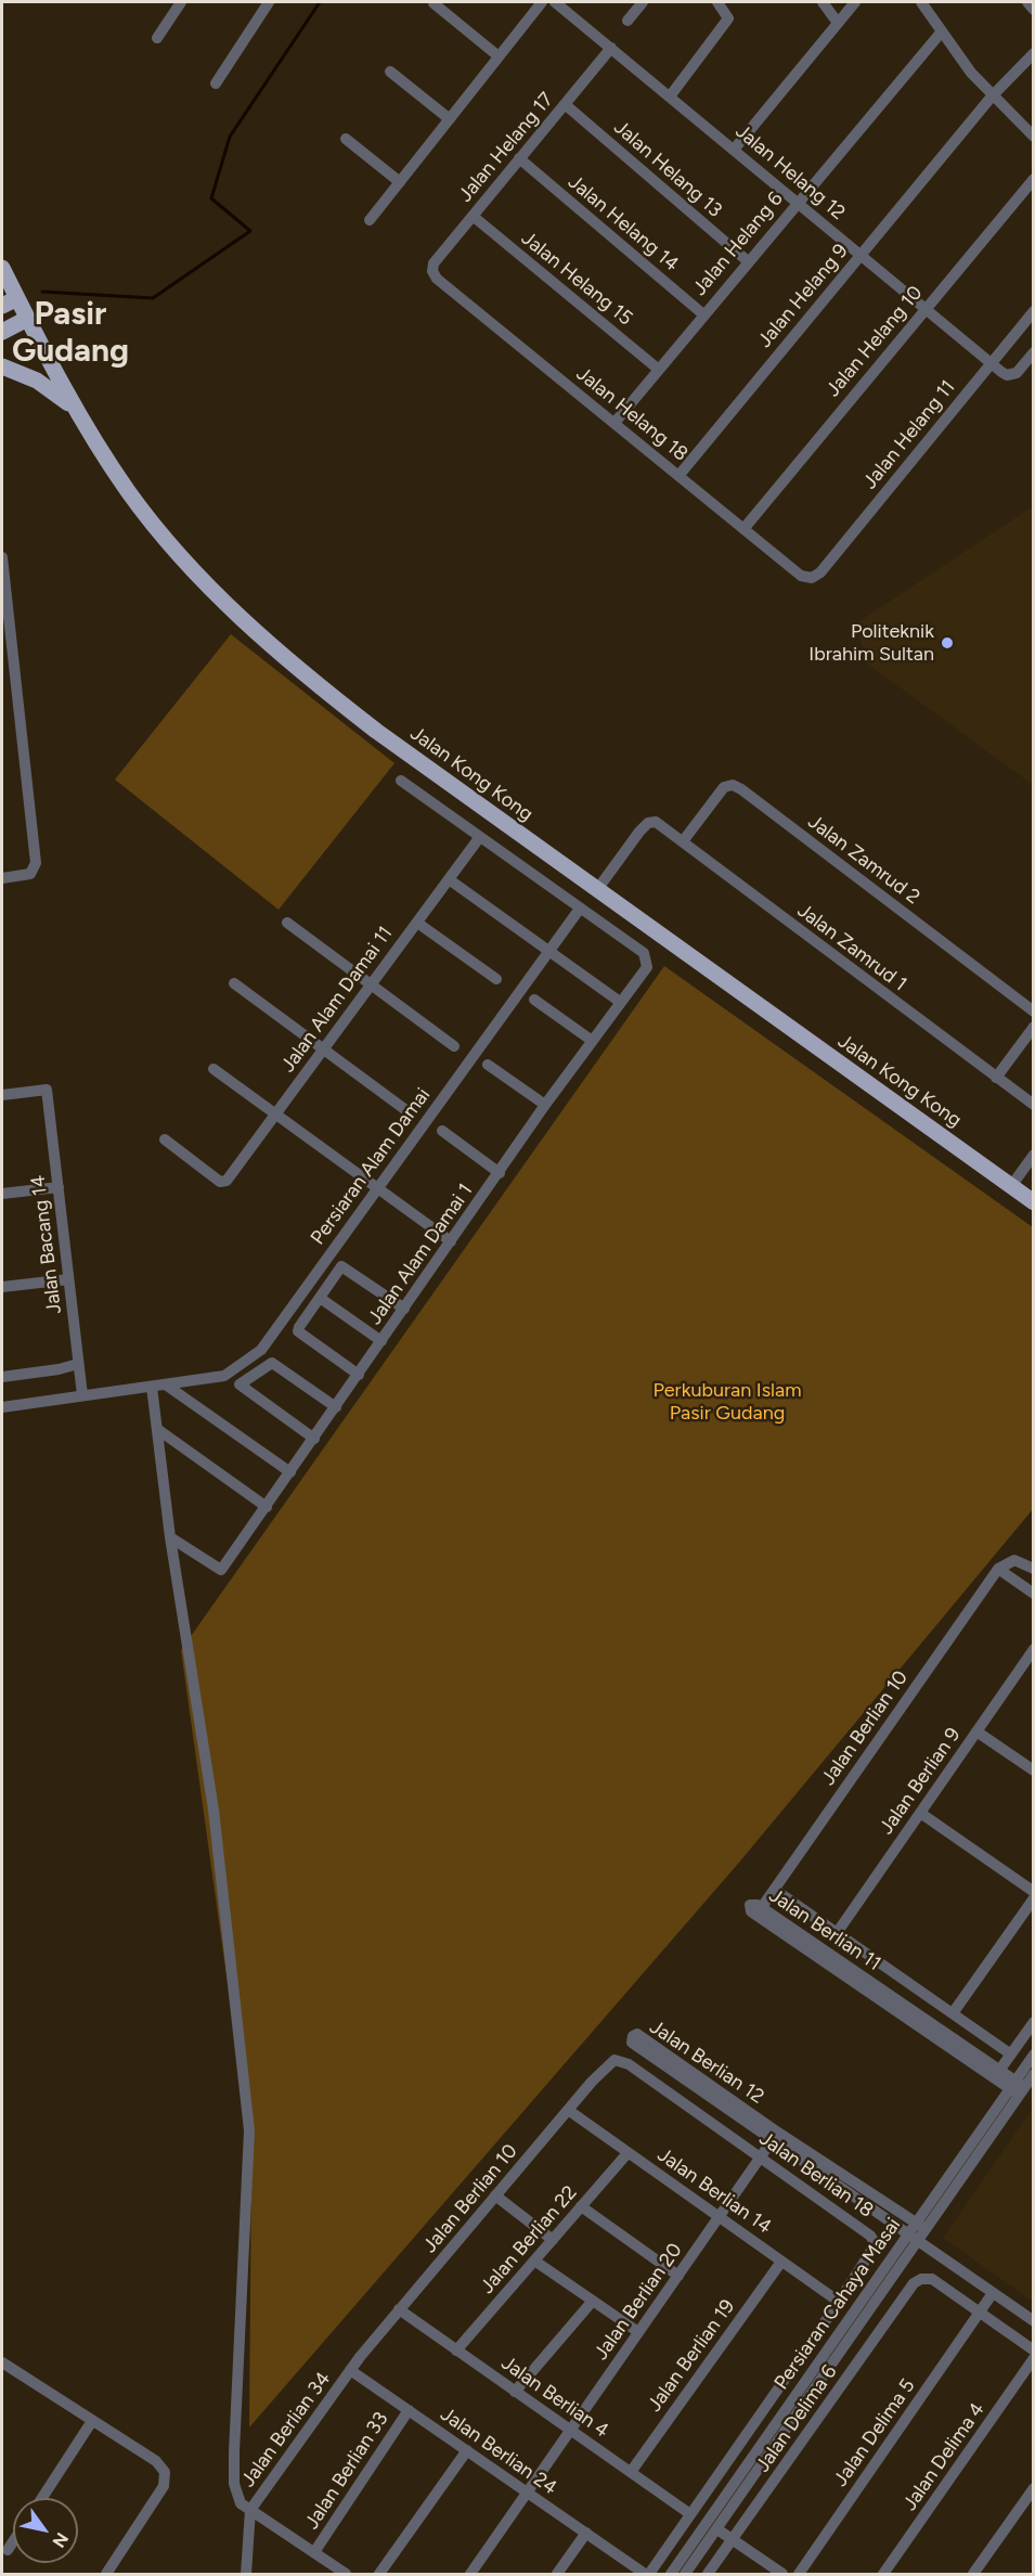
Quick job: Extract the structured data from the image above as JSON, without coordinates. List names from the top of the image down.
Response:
{
  "streets": {
    "main road": ["Jalan Kong Kong"],
    "street": [
      "Jalan Helang 17",
      "Jalan Helang 13",
      "Jalan Helang 12",
      "Jalan Helang 14",
      "Jalan Helang 6",
      "Jalan Helang 15",
      "Jalan Helang 9",
      "Jalan Helang 10",
      "Jalan Helang 18",
      "Jalan Helang 11",
      "Jalan Zamrud 2",
      "Jalan Zamrud 1",
      "Jalan Alam Damai 11",
      "Persiaran Alam Damai",
      "Jalan Bacang 14",
      "Jalan Alam Damai 1",
      "Jalan Berlian 10",
      "Jalan Berlian 9",
      "Jalan Berlian 11",
      "Jalan Berlian 12",
      "Jalan Berlian 18",
      "Jalan Berlian 14",
      "Jalan Berlian 22",
      "Jalan Berlian 20",
      "Persiaran Cahaya Masai",
      "Jalan Berlian 19",
      "Jalan Berlian 4",
      "Jalan Delima 6",
      "Jalan Berlian 34",
      "Jalan Delima 5",
      "Jalan Berlian 24",
      "Jalan Delima 4",
      "Jalan Berlian 33"
    ]
  },
  "crossings": [
    ["Jalan Helang 17", "Jalan Helang 13"],
    ["Jalan Helang 17", "Jalan Helang 12"],
    ["Jalan Helang 17", "Jalan Helang 14"],
    ["Jalan Helang 17", "Jalan Helang 15"],
    ["Jalan Helang 17", "Jalan Helang 18"],
    ["Jalan Helang 13", "Jalan Helang 6"],
    ["Jalan Helang 12", "Jalan Helang 6"],
    ["Jalan Helang 12", "Jalan Helang 9"],
    ["Jalan Helang 12", "Jalan Helang 10"],
    ["Jalan Helang 12", "Jalan Helang 11"],
    ["Jalan Helang 14", "Jalan Helang 6"],
    ["Jalan Helang 6", "Jalan Helang 15"],
    ["Jalan Helang 6", "Jalan Helang 18"],
    ["Jalan Helang 9", "Jalan Helang 18"],
    ["Jalan Helang 10", "Jalan Helang 18"],
    ["Jalan Helang 18", "Jalan Helang 11"],
    ["Jalan Kong Kong", "Jalan Zamrud 1"],
    ["Jalan Zamrud 2", "Jalan Zamrud 1"],
    ["Persiaran Alam Damai", "Jalan Bacang 14"],
    ["Persiaran Alam Damai", "Jalan Alam Damai 1"],
    ["Jalan Berlian 10", "Jalan Berlian 11"],
    ["Jalan Berlian 10", "Jalan Berlian 18"],
    ["Jalan Berlian 10", "Jalan Berlian 14"],
    ["Jalan Berlian 10", "Jalan Berlian 4"],
    ["Jalan Berlian 10", "Jalan Berlian 34"],
    ["Jalan Berlian 10", "Jalan Berlian 24"],
    ["Jalan Berlian 11", "Persiaran Cahaya Masai"],
    ["Jalan Berlian 12", "Jalan Berlian 20"],
    ["Jalan Berlian 12", "Persiaran Cahaya Masai"],
    ["Jalan Berlian 12", "Jalan Delima 5"],
    ["Jalan Berlian 18", "Jalan Berlian 14"],
    ["Jalan Berlian 18", "Jalan Berlian 20"],
    ["Jalan Berlian 18", "Jalan Berlian 4"],
    ["Jalan Berlian 18", "Jalan Berlian 24"],
    ["Jalan Berlian 14", "Jalan Berlian 22"],
    ["Jalan Berlian 14", "Jalan Berlian 20"],
    ["Jalan Berlian 14", "Jalan Berlian 19"],
    ["Jalan Berlian 22", "Jalan Berlian 4"],
    ["Jalan Berlian 20", "Jalan Berlian 4"],
    ["Jalan Berlian 20", "Jalan Berlian 24"],
    ["Jalan Berlian 19", "Jalan Berlian 4"],
    ["Jalan Delima 6", "Jalan Delima 5"],
    ["Jalan Berlian 34", "Jalan Berlian 24"],
    ["Jalan Berlian 24", "Jalan Berlian 33"]
  ],
  "districts": ["Pasir Gudang"],
  "parks": ["Perkuburan Islam Pasir Gudang"],
  "places": ["Politeknik Ibrahim Sultan"],
  "north": "bottom right"
}
